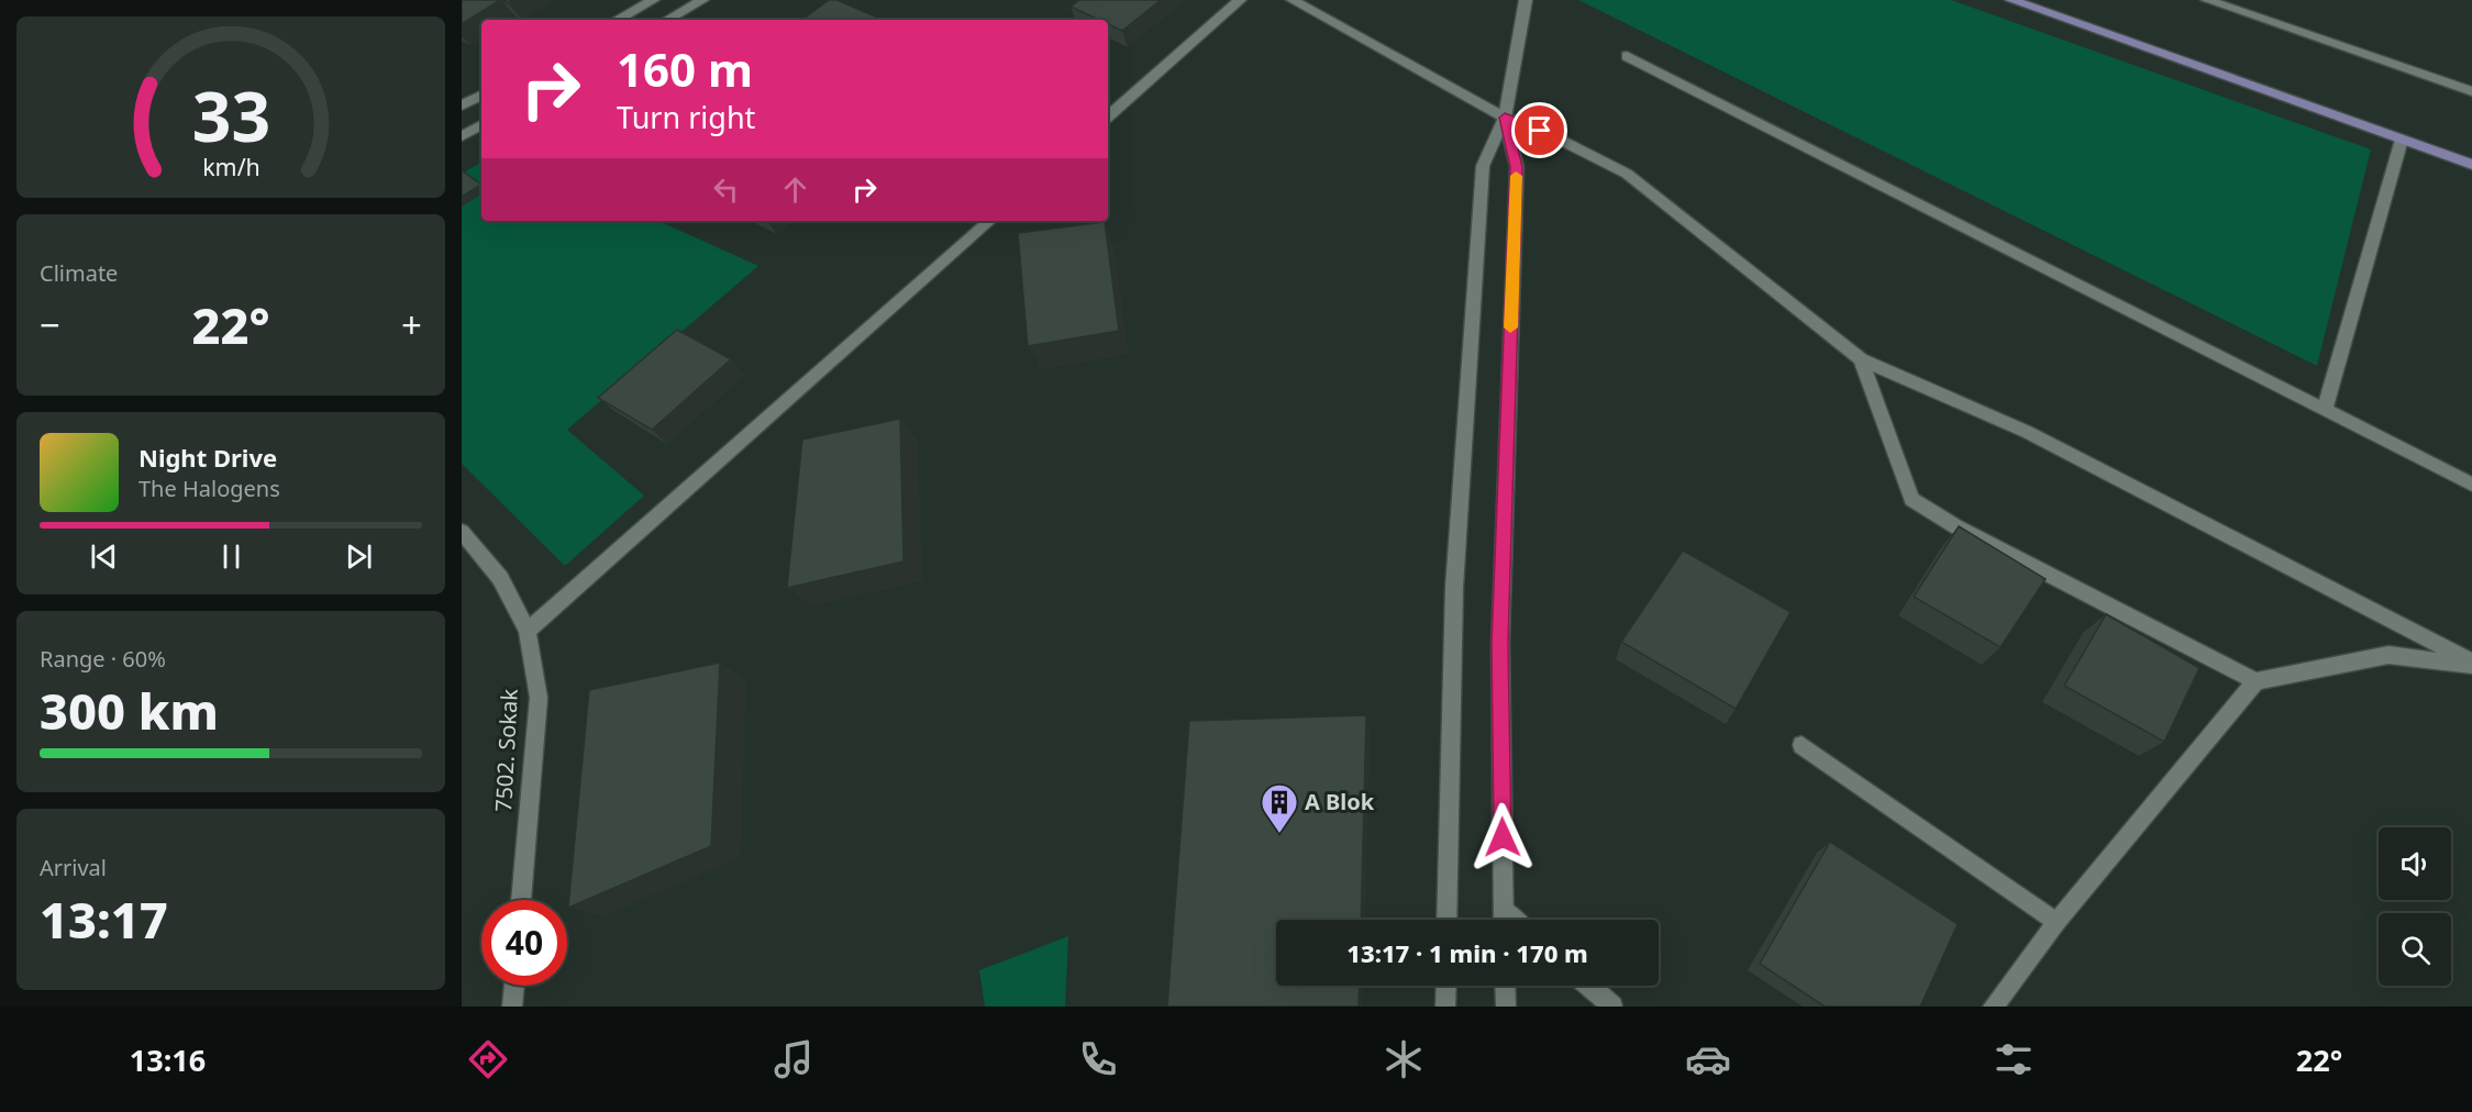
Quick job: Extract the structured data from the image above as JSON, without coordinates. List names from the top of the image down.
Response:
{
  "streets": {
    "street": ["7502. Sokak"]
  },
  "places": {
    "building": ["A Blok"]
  },
  "page": {
    "turn": ["160 m", "Turn right"],
    "tile": [
      "Climate",
      ["Range · 60%", "300 km"],
      ["Arrival", "13:17"]
    ],
    "heat": ["−", "22°", "+"],
    "song": ["Night Drive", "The Halogens"],
    "limit": "40",
    "trip": "13:17 · 1 min · 170 m",
    "tabs": ["13:16", "22°"],
    "gauge": ["33", "km/h"]
  }
}
